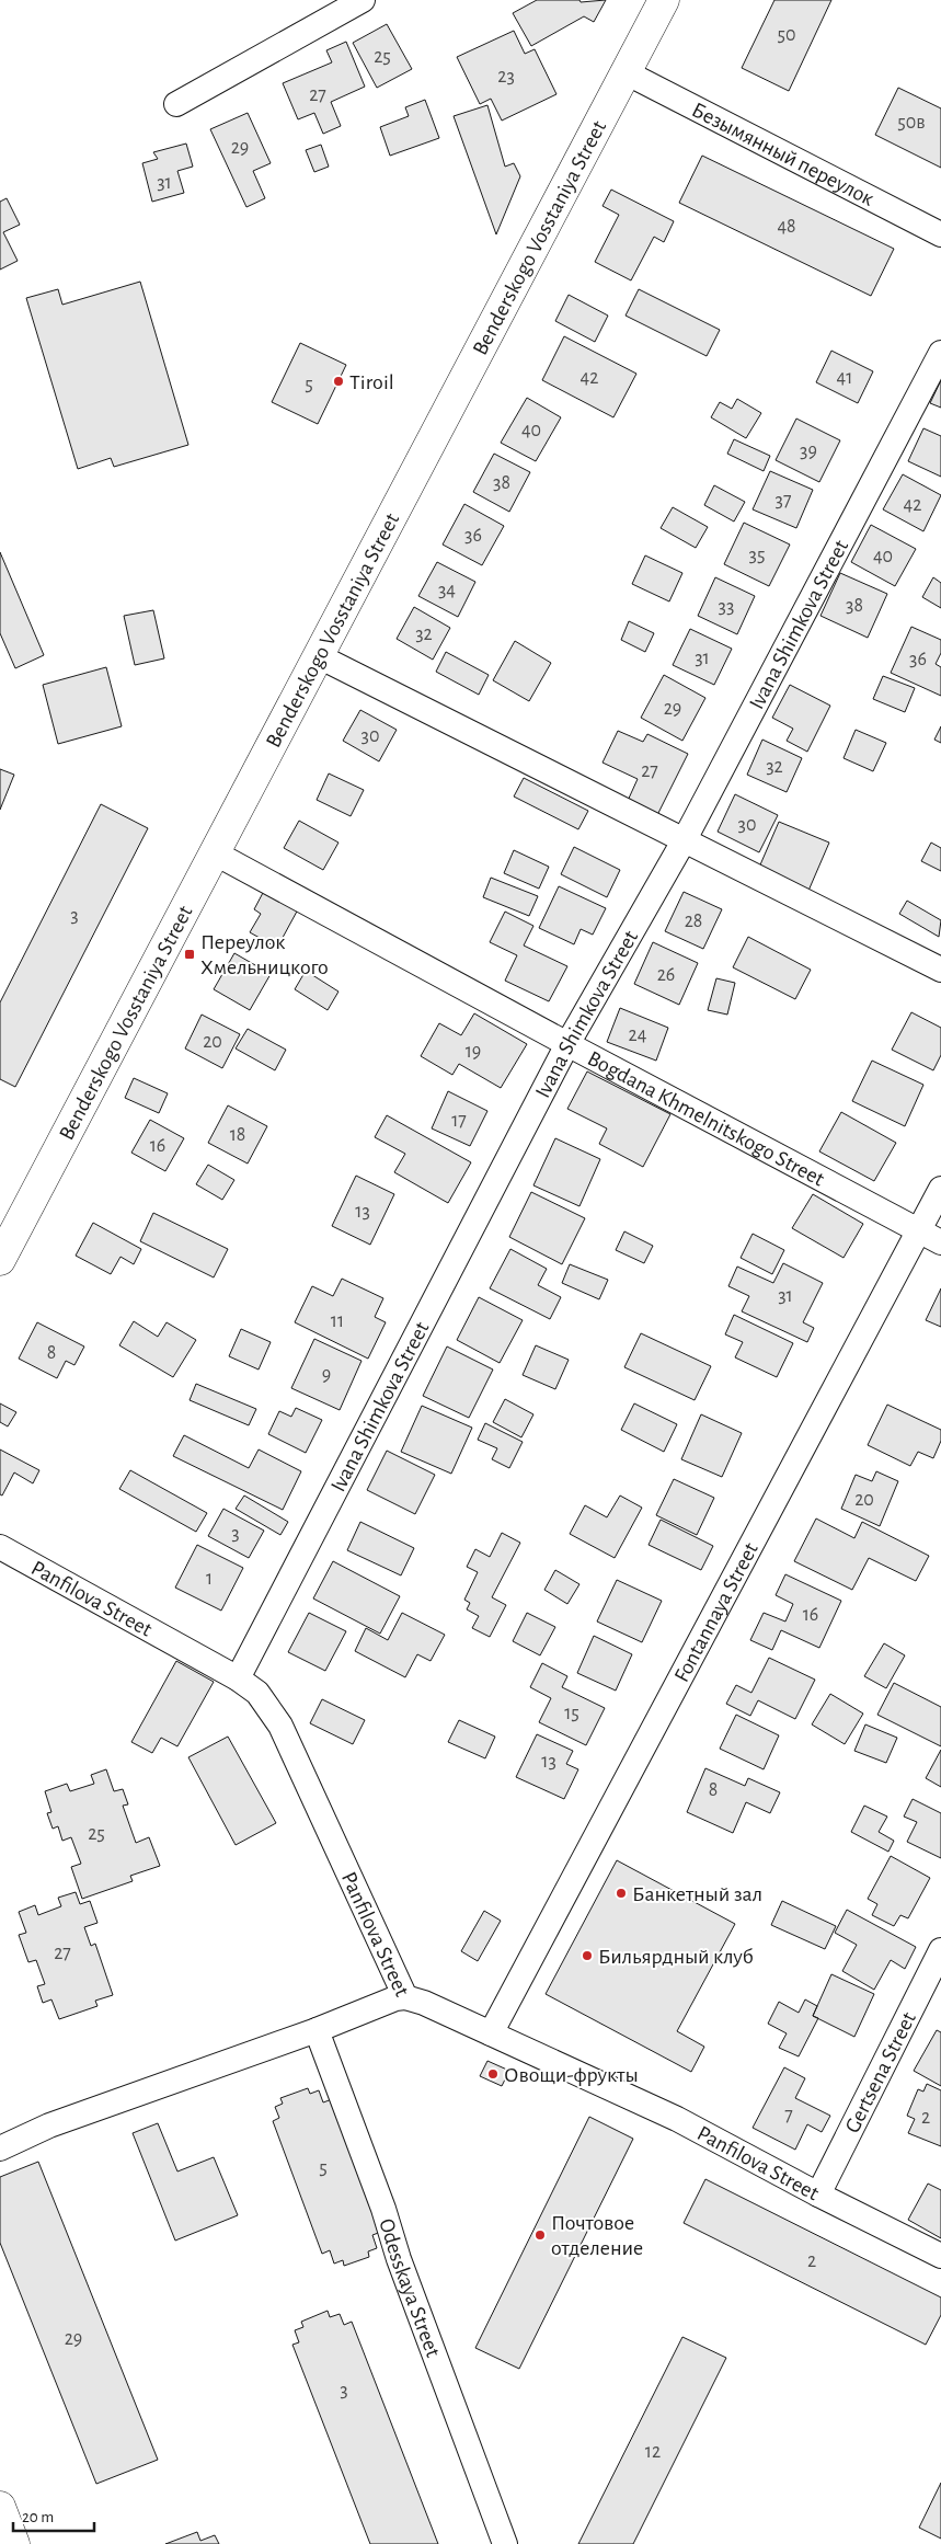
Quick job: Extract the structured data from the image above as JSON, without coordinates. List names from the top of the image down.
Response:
{
  "streets": {
    "main road": ["Benderskogo Vosstaniya Street"],
    "street": [
      "Безымянный переулок",
      "Ivana Shimkova Street",
      "Bogdana Khmelnitskogo Street",
      "Panfilova Street",
      "Fontannaya Street",
      "Gertsena Street",
      "Odesskaya Street"
    ]
  },
  "crossings": [
    ["Безымянный переулок", "Benderskogo Vosstaniya Street"],
    ["Benderskogo Vosstaniya Street", "Bogdana Khmelnitskogo Street"],
    ["Ivana Shimkova Street", "Bogdana Khmelnitskogo Street"],
    ["Ivana Shimkova Street", "Panfilova Street"],
    ["Bogdana Khmelnitskogo Street", "Fontannaya Street"],
    ["Panfilova Street", "Fontannaya Street"],
    ["Panfilova Street", "Gertsena Street"]
  ],
  "places": {
    "other": [
      "Tiroil",
      "Банкетный зал",
      "Бильярдный клуб",
      "Овощи-фрукты",
      "Почтовое отделение"
    ],
    "transit": ["Переулок Хмельницкого"]
  },
  "house_numbers": [
    "50",
    "25",
    "23",
    "27",
    "50в",
    "29",
    "31",
    "48",
    "42",
    "41",
    "5",
    "40",
    "39",
    "38",
    "37",
    "42",
    "36",
    "35",
    "40",
    "34",
    "38",
    "33",
    "32",
    "31",
    "36",
    "29",
    "30",
    "32",
    "27",
    "30",
    "3",
    "28",
    "26",
    "24",
    "20",
    "19",
    "17",
    "18",
    "16",
    "13",
    "31",
    "11",
    "8",
    "9",
    "20",
    "3",
    "1",
    "16",
    "15",
    "13",
    "8",
    "25",
    "27",
    "7",
    "2",
    "5",
    "2",
    "29",
    "3",
    "12"
  ],
  "scale_bar": "20 m"
}
